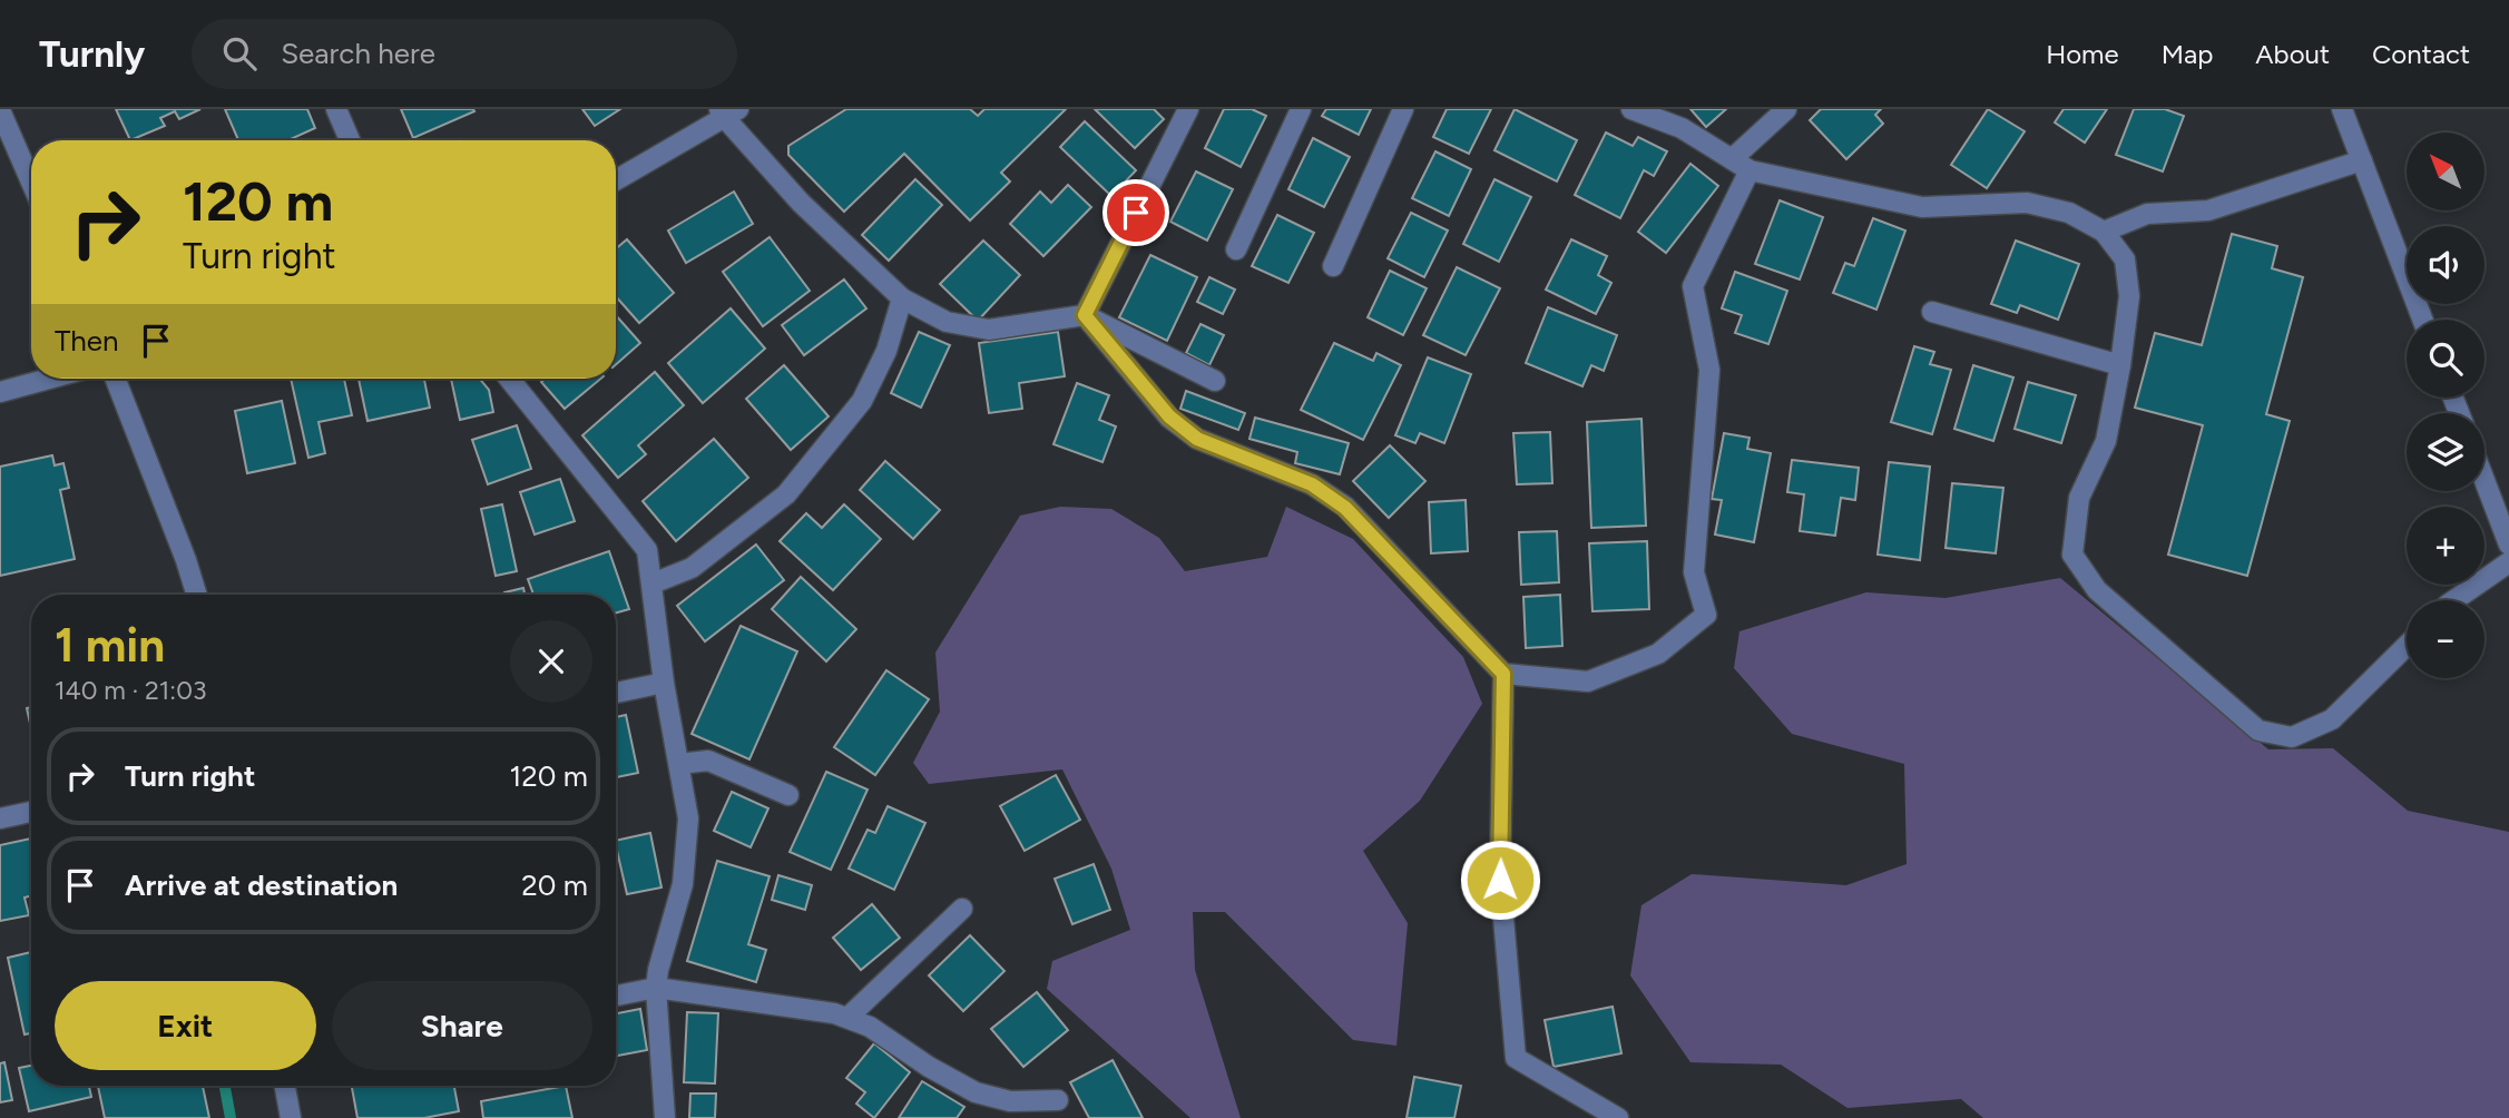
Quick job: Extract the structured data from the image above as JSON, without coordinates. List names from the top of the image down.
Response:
{
  "north": "top left",
  "page": {
    "header": "Turnly",
    "search": "Search here",
    "nav": [
      "Home",
      "Map",
      "About",
      "Contact"
    ],
    "map_buttons": ["+", "−"],
    "turn": ["120 m", "Turn right"],
    "then": "Then",
    "heading": ["1 min", "140 m · 21:03"],
    "list": [
      {
        "name": "Turn right",
        "value": "120 m"
      },
      {
        "name": "Arrive at destination",
        "value": "20 m"
      }
    ],
    "buttons": ["Exit", "Share"]
  }
}
